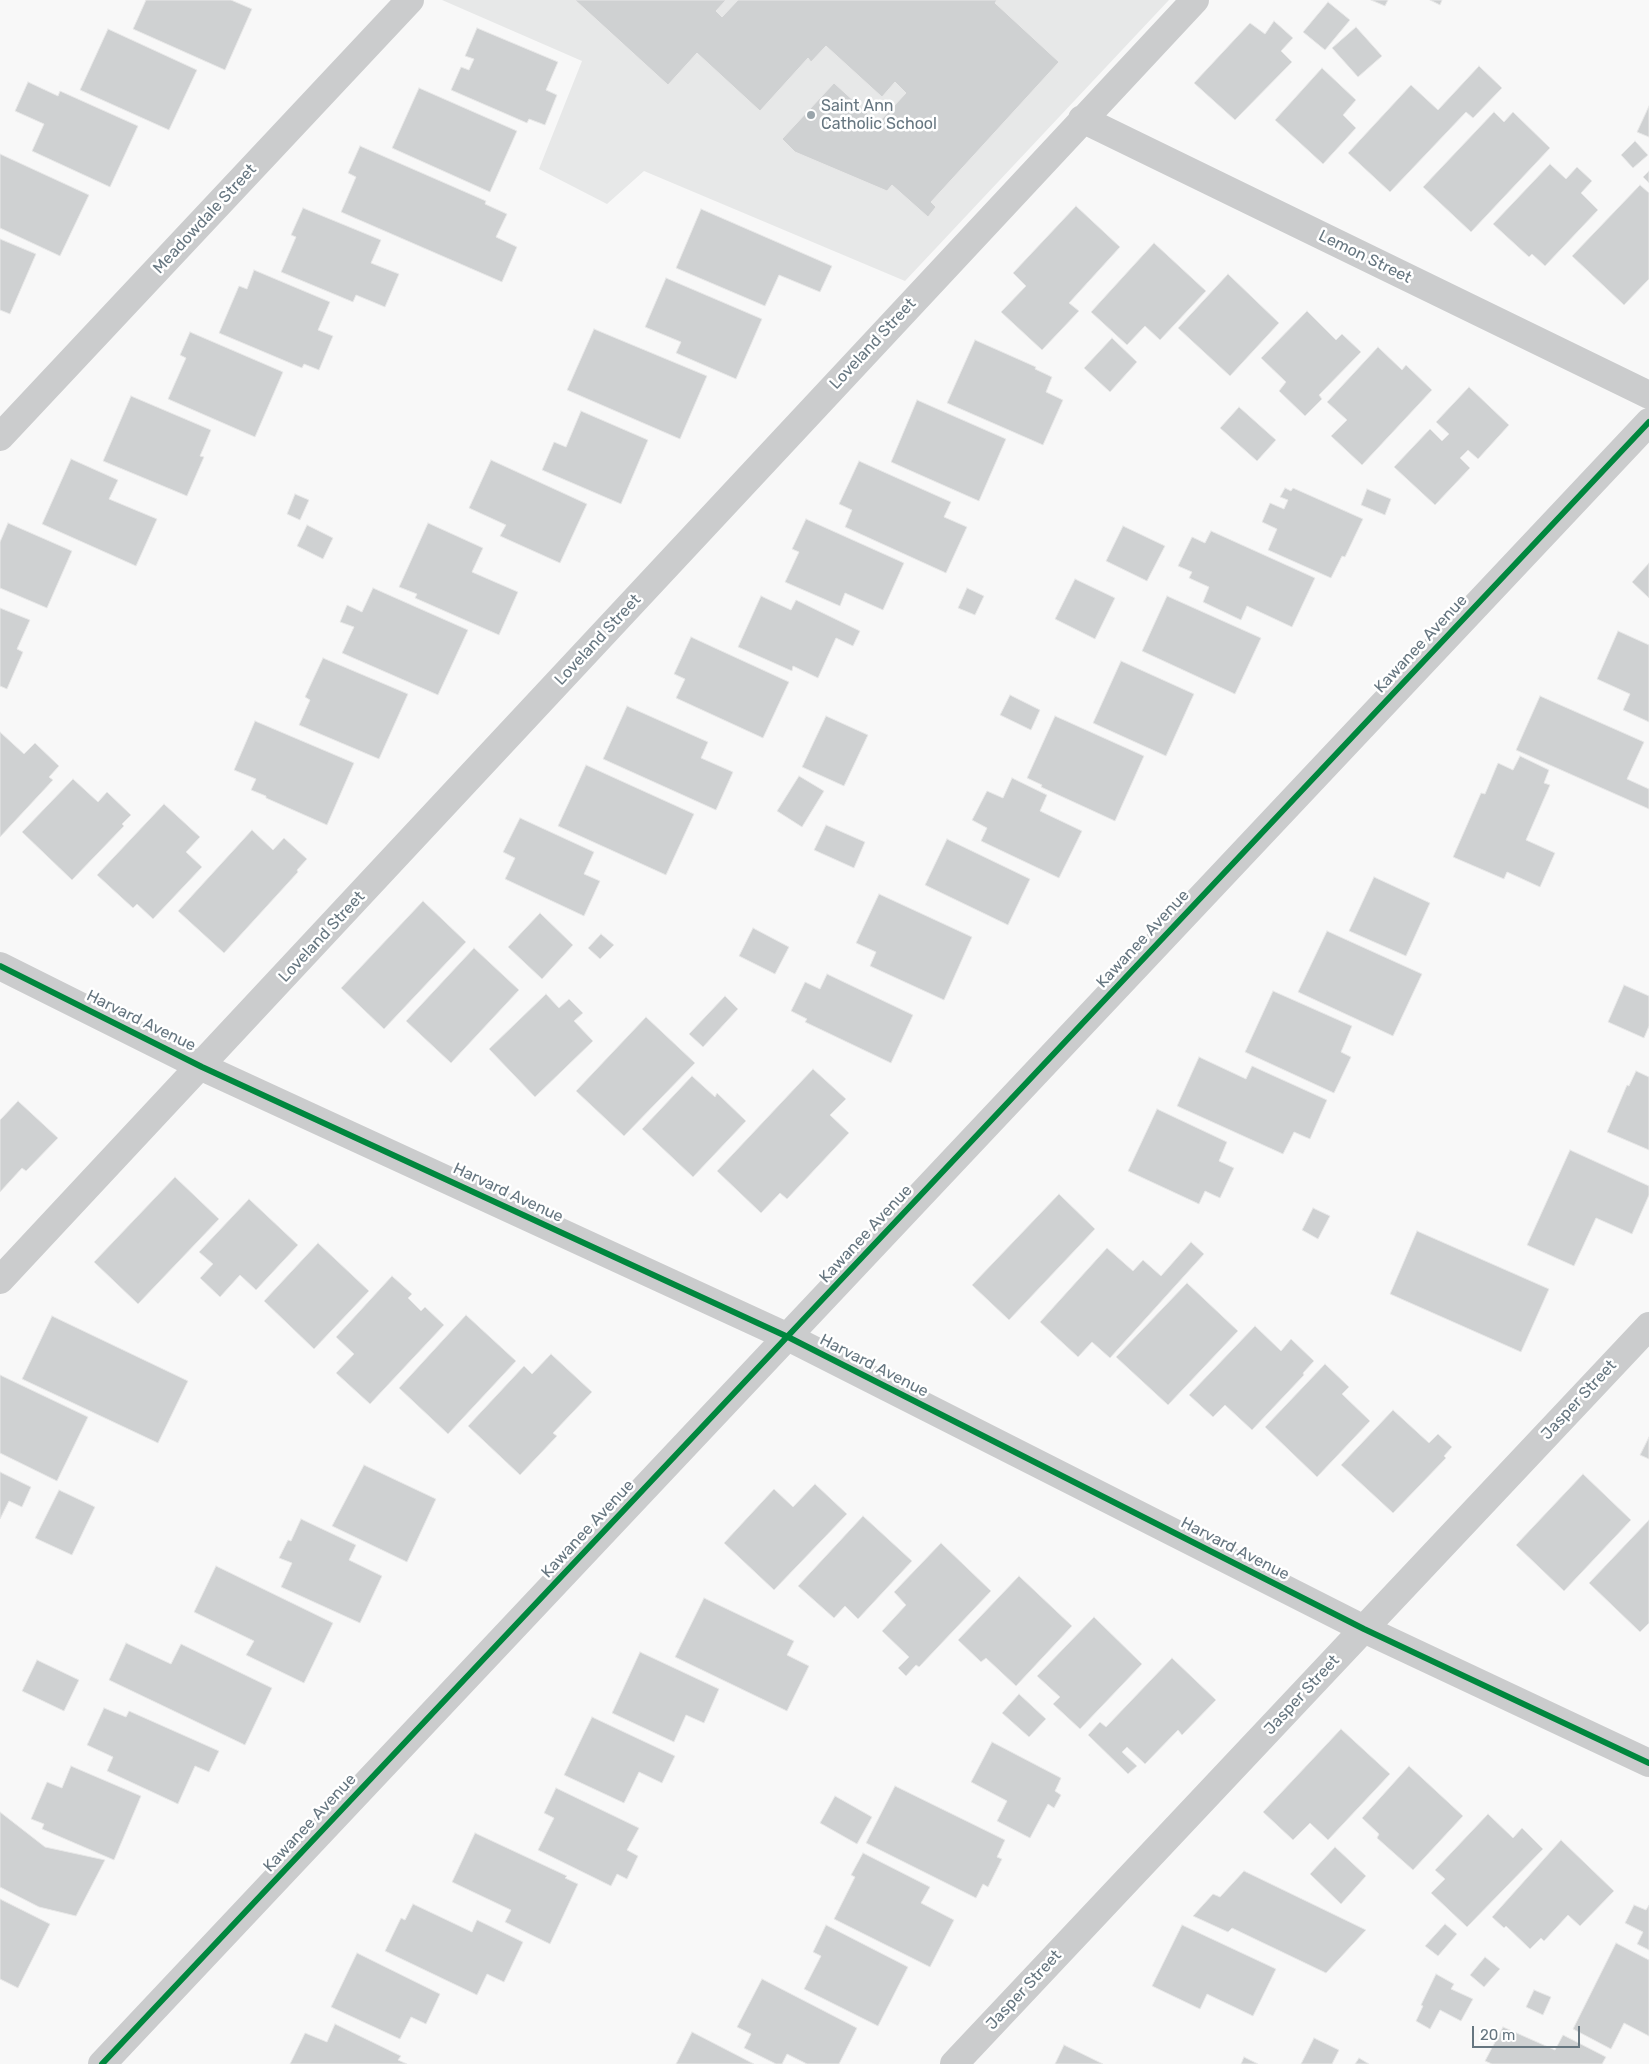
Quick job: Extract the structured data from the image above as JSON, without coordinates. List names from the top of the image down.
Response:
{
  "streets": {
    "street": [
      "Meadowdale Street",
      "Lemon Street",
      "Loveland Street",
      "Kawanee Avenue",
      "Harvard Avenue",
      "Jasper Street"
    ]
  },
  "crossings": [
    ["Lemon Street", "Loveland Street"],
    ["Loveland Street", "Harvard Avenue"],
    ["Kawanee Avenue", "Harvard Avenue"],
    ["Harvard Avenue", "Jasper Street"]
  ],
  "places": ["Saint Ann Catholic School"],
  "scale_bar": "20 m"
}
